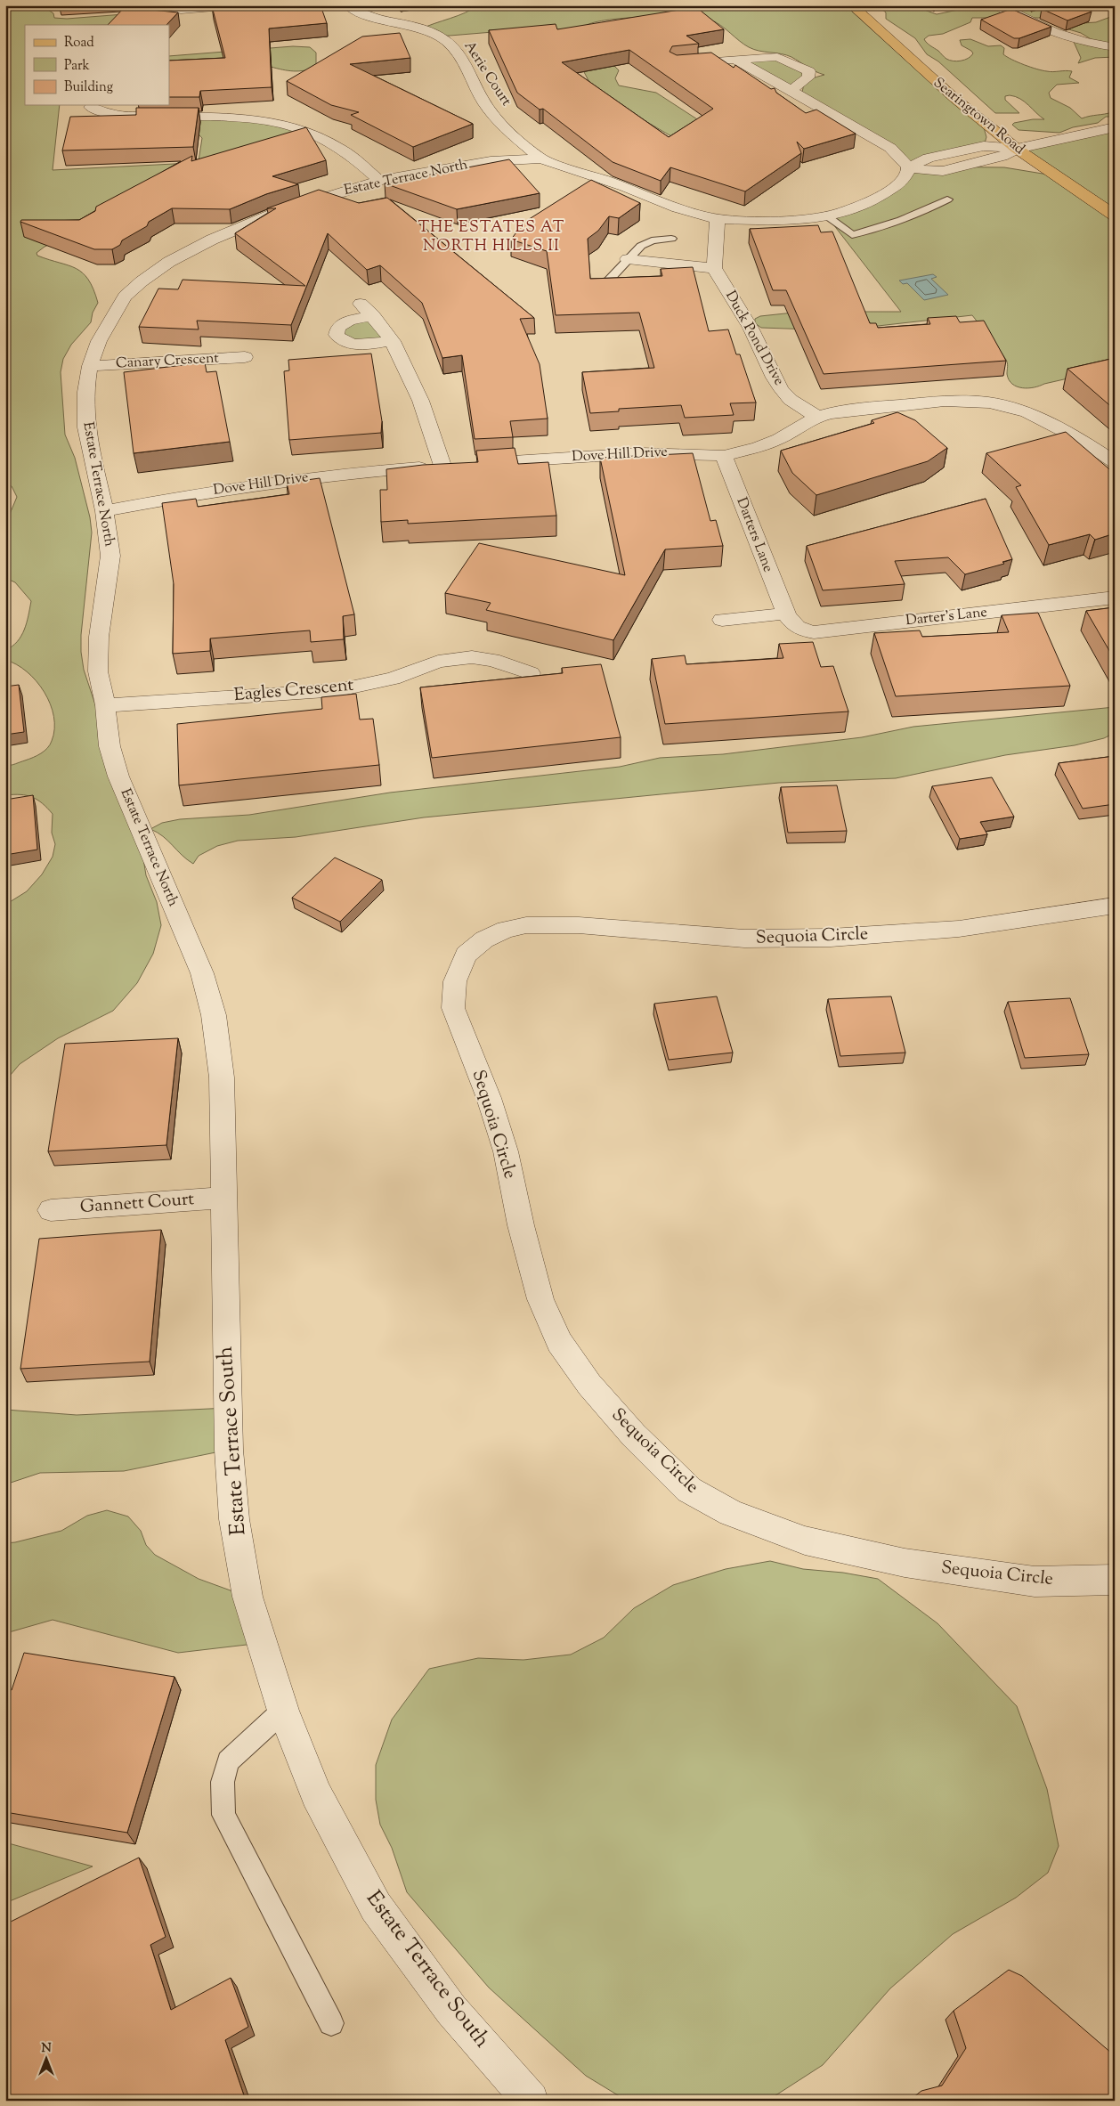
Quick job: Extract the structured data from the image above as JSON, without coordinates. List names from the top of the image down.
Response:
{
  "streets": {
    "main road": ["Searingtown Road"],
    "street": [
      "Aerie Court",
      "Estate Terrace North",
      "Duck Pond Drive",
      "Canary Crescent",
      "Dove Hill Drive",
      "Darters Lane",
      "Darter's Lane",
      "Eagles Crescent",
      "Sequoia Circle",
      "Gannett Court",
      "Estate Terrace South"
    ]
  },
  "crossings": [
    ["Aerie Court", "Estate Terrace North"],
    ["Estate Terrace North", "Canary Crescent"],
    ["Estate Terrace North", "Dove Hill Drive"],
    ["Estate Terrace North", "Eagles Crescent"],
    ["Estate Terrace North", "Estate Terrace South"],
    ["Duck Pond Drive", "Dove Hill Drive"],
    ["Dove Hill Drive", "Darters Lane"],
    ["Darters Lane", "Darter's Lane"],
    ["Gannett Court", "Estate Terrace South"]
  ],
  "districts": ["THE ESTATES AT NORTH HILLS II"],
  "legend": ["Road", "Park", "Building"],
  "north": "top"
}
